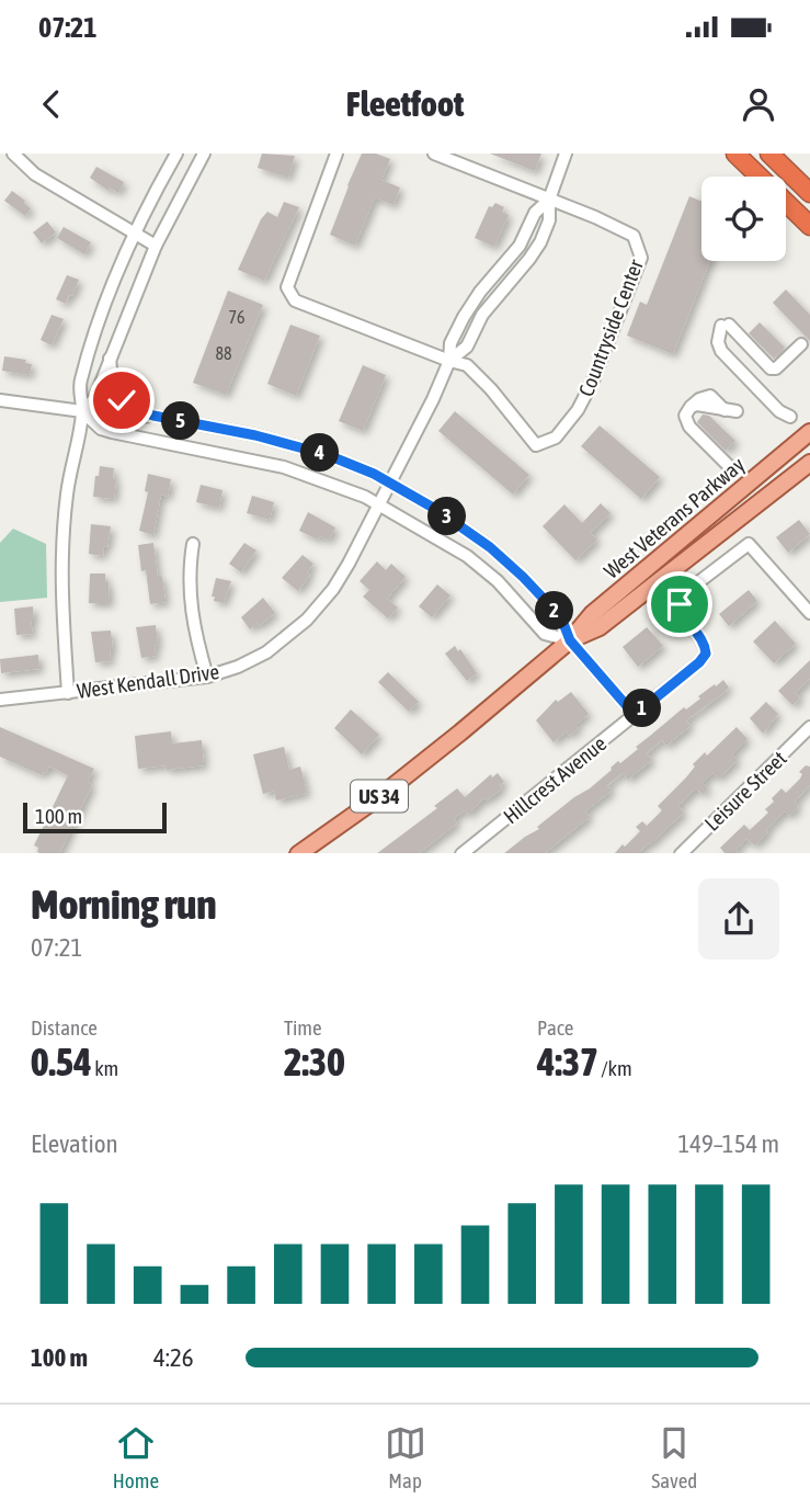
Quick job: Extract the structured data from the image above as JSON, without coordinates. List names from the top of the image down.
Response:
{
  "streets": {
    "main road": ["West Veterans Parkway", "US 34"],
    "street": [
      "Countryside Center",
      "West Kendall Drive",
      "Hillcrest Avenue",
      "Leisure Street"
    ]
  },
  "crossings": [
    ["Countryside Center", "West Kendall Drive"]
  ],
  "house_numbers": ["76", "88"],
  "scale_bar": "100 m",
  "page": {
    "status": "07:21",
    "header": "Fleetfoot",
    "pins": [
      "5",
      "4",
      "3",
      "2",
      "1"
    ],
    "scale": "100 m",
    "heading": ["Morning run", "07:21"],
    "stats": [
      ["Distance", "0.54 km"],
      ["Time", "2:30"],
      ["Pace", "4:37 /km"]
    ],
    "chart": ["Elevation", "149–154 m"],
    "list": [
      {
        "name": "100 m",
        "note": "4:26"
      }
    ],
    "tabs": ["Home", "Map", "Saved"]
  }
}
